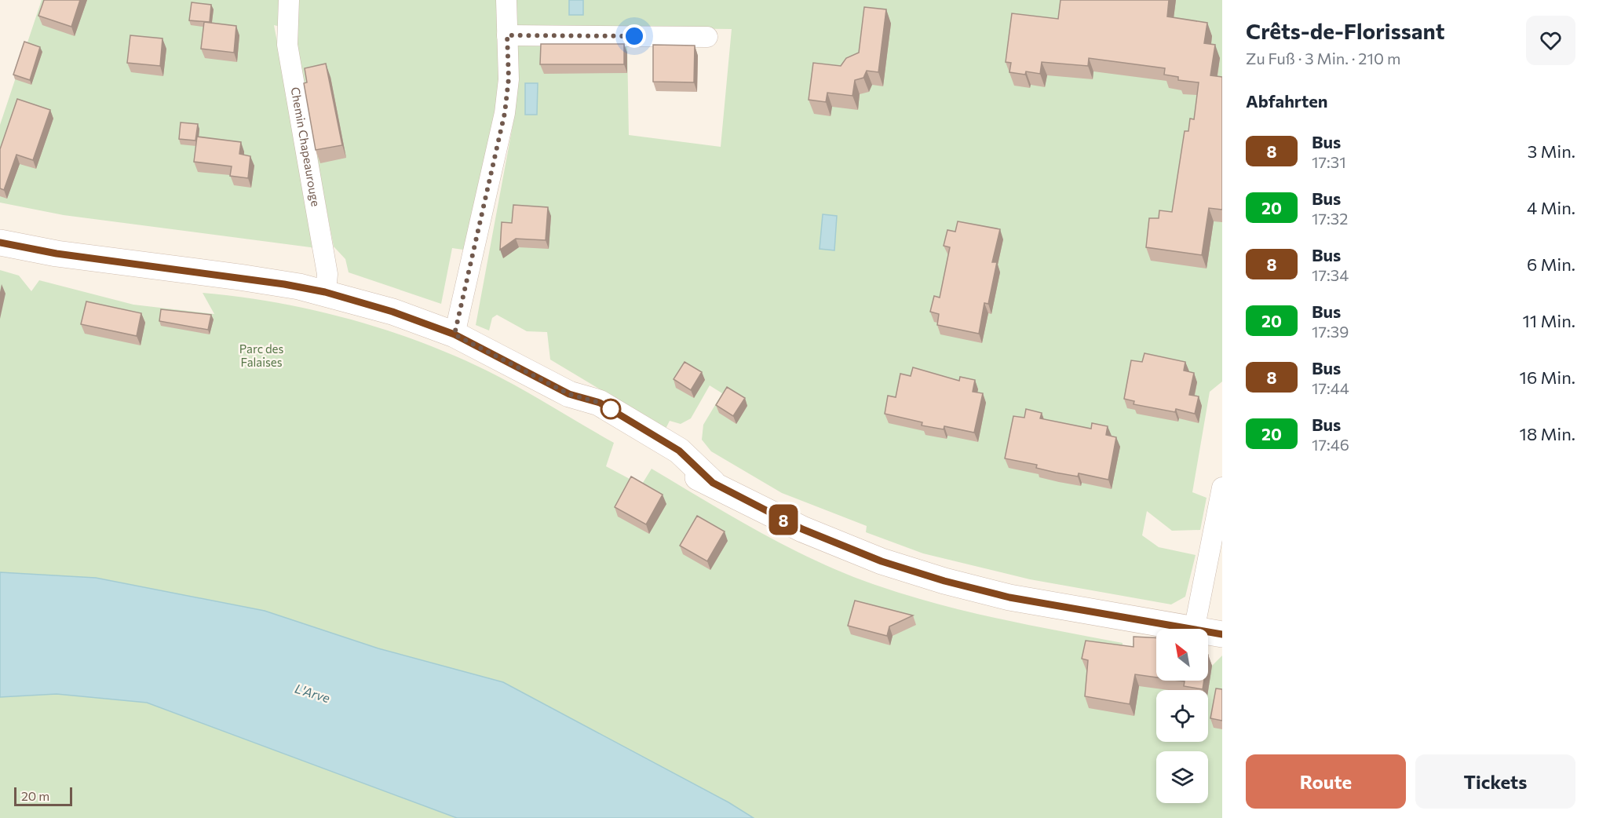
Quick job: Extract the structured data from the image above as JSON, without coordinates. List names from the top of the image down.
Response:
{
  "streets": {
    "street": ["Chemin Chapeaurouge"]
  },
  "water": ["L'Arve"],
  "parks": ["Parc des Falaises"],
  "lines": ["bus line 8"],
  "scale_bar": "20 m",
  "north": "top left",
  "page": {
    "on_map": "8",
    "heading": [
      ["Crêts-de-Florissant", "Zu Fuß · 3 Min. · 210 m"],
      "Abfahrten"
    ],
    "list": [
      {
        "mark": "8",
        "name": "Bus",
        "note": "17:31",
        "value": "3 Min."
      },
      {
        "mark": "20",
        "name": "Bus",
        "note": "17:32",
        "value": "4 Min."
      },
      {
        "mark": "8",
        "name": "Bus",
        "note": "17:34",
        "value": "6 Min."
      },
      {
        "mark": "20",
        "name": "Bus",
        "note": "17:39",
        "value": "11 Min."
      },
      {
        "mark": "8",
        "name": "Bus",
        "note": "17:44",
        "value": "16 Min."
      },
      {
        "mark": "20",
        "name": "Bus",
        "note": "17:46",
        "value": "18 Min."
      }
    ],
    "buttons": ["Route", "Tickets"],
    "scale": "20 m"
  }
}
